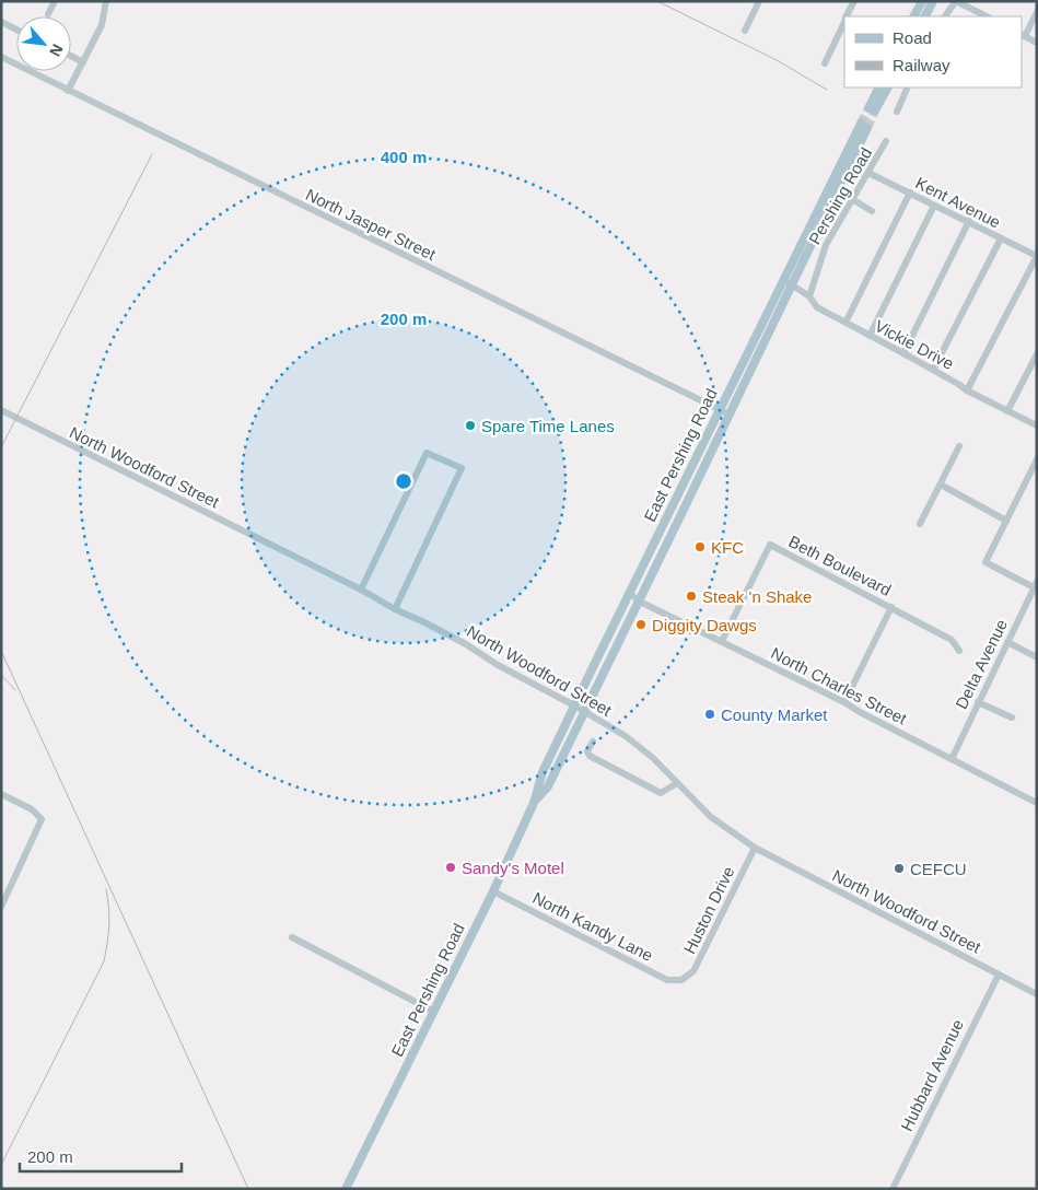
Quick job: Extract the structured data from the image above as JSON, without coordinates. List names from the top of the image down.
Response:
{
  "streets": {
    "main road": ["East Pershing Road"],
    "street": [
      "Pershing Road",
      "Kent Avenue",
      "North Jasper Street",
      "Vickie Drive",
      "North Woodford Street",
      "Beth Boulevard",
      "Delta Avenue",
      "North Charles Street",
      "Huston Drive",
      "North Kandy Lane",
      "Hubbard Avenue"
    ]
  },
  "crossings": [
    ["Pershing Road", "Kent Avenue"],
    ["Pershing Road", "Vickie Drive"],
    ["North Jasper Street", "East Pershing Road"],
    ["Vickie Drive", "East Pershing Road"],
    ["East Pershing Road", "North Woodford Street"],
    ["East Pershing Road", "North Charles Street"],
    ["East Pershing Road", "North Kandy Lane"],
    ["North Woodford Street", "Huston Drive"],
    ["North Woodford Street", "Hubbard Avenue"],
    ["Beth Boulevard", "North Charles Street"],
    ["Delta Avenue", "North Charles Street"],
    ["Huston Drive", "North Kandy Lane"]
  ],
  "places": [
    "Spare Time Lanes",
    "KFC",
    "Steak 'n Shake",
    "Diggity Dawgs",
    "County Market",
    "Sandy's Motel",
    "CEFCU"
  ],
  "legend": ["Road", "Railway"],
  "scale_bar": "200 m",
  "north": "bottom right",
  "rings": ["400 m", "200 m"]
}
